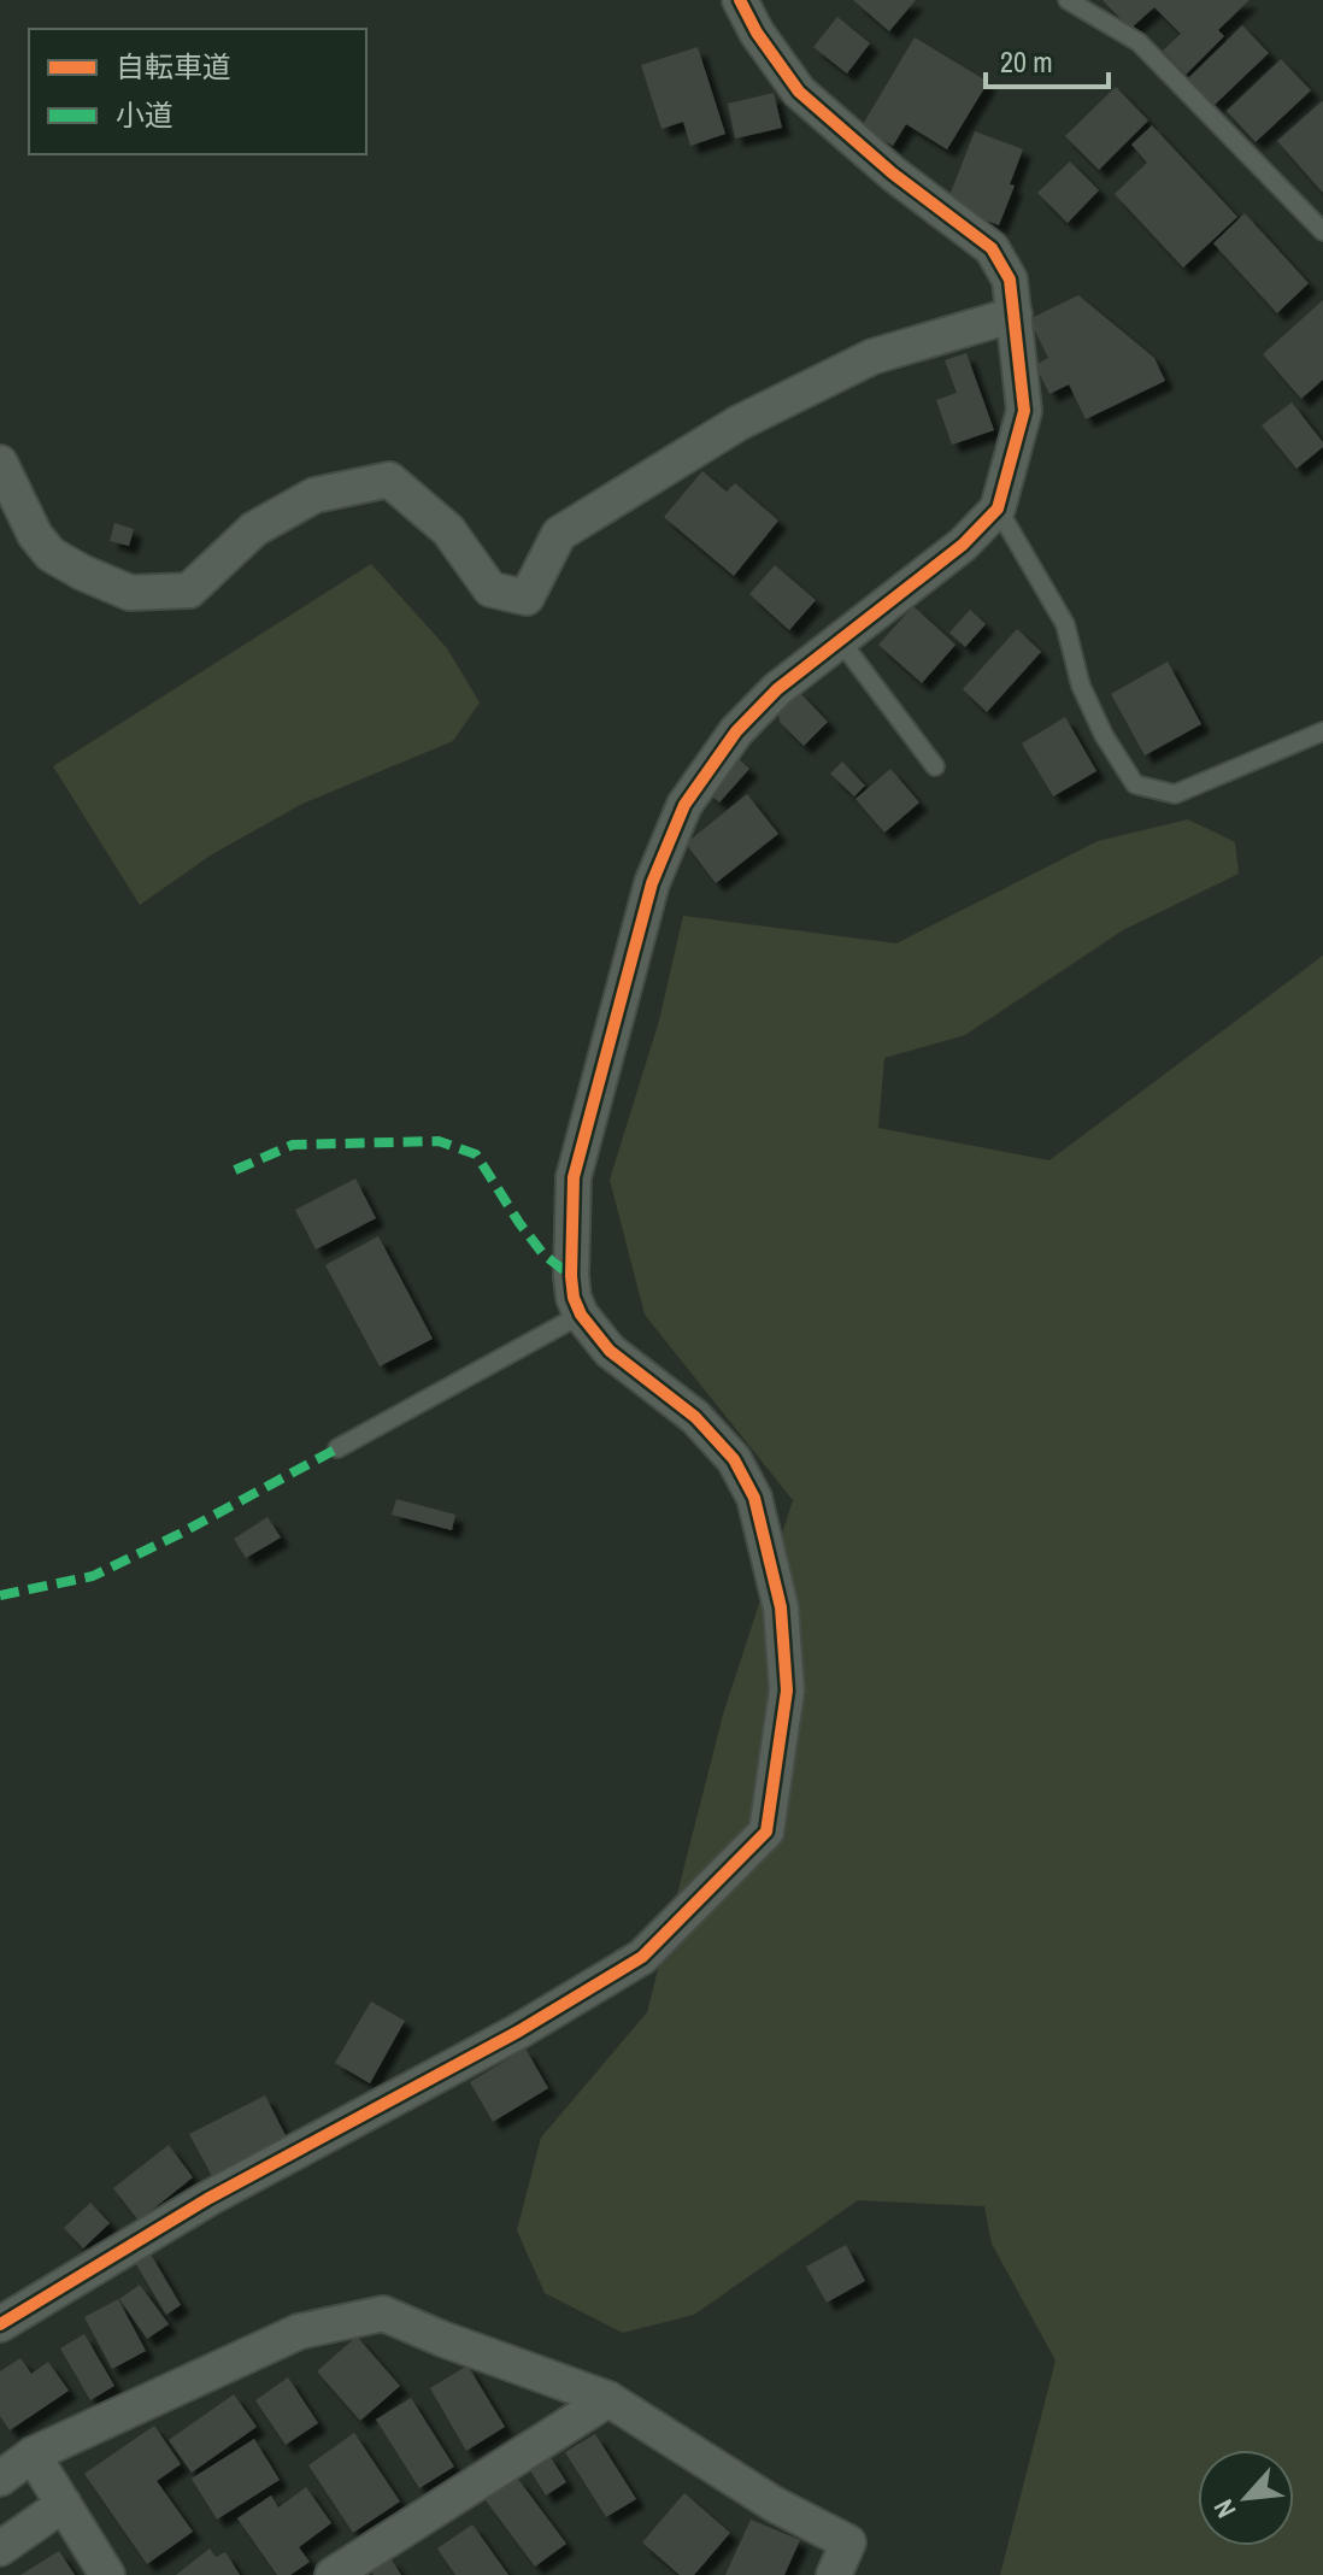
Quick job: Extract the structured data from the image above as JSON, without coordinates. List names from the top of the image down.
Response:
{
  "legend": ["自転車道", "小道"],
  "scale_bar": "20 m",
  "north": "bottom left"
}
